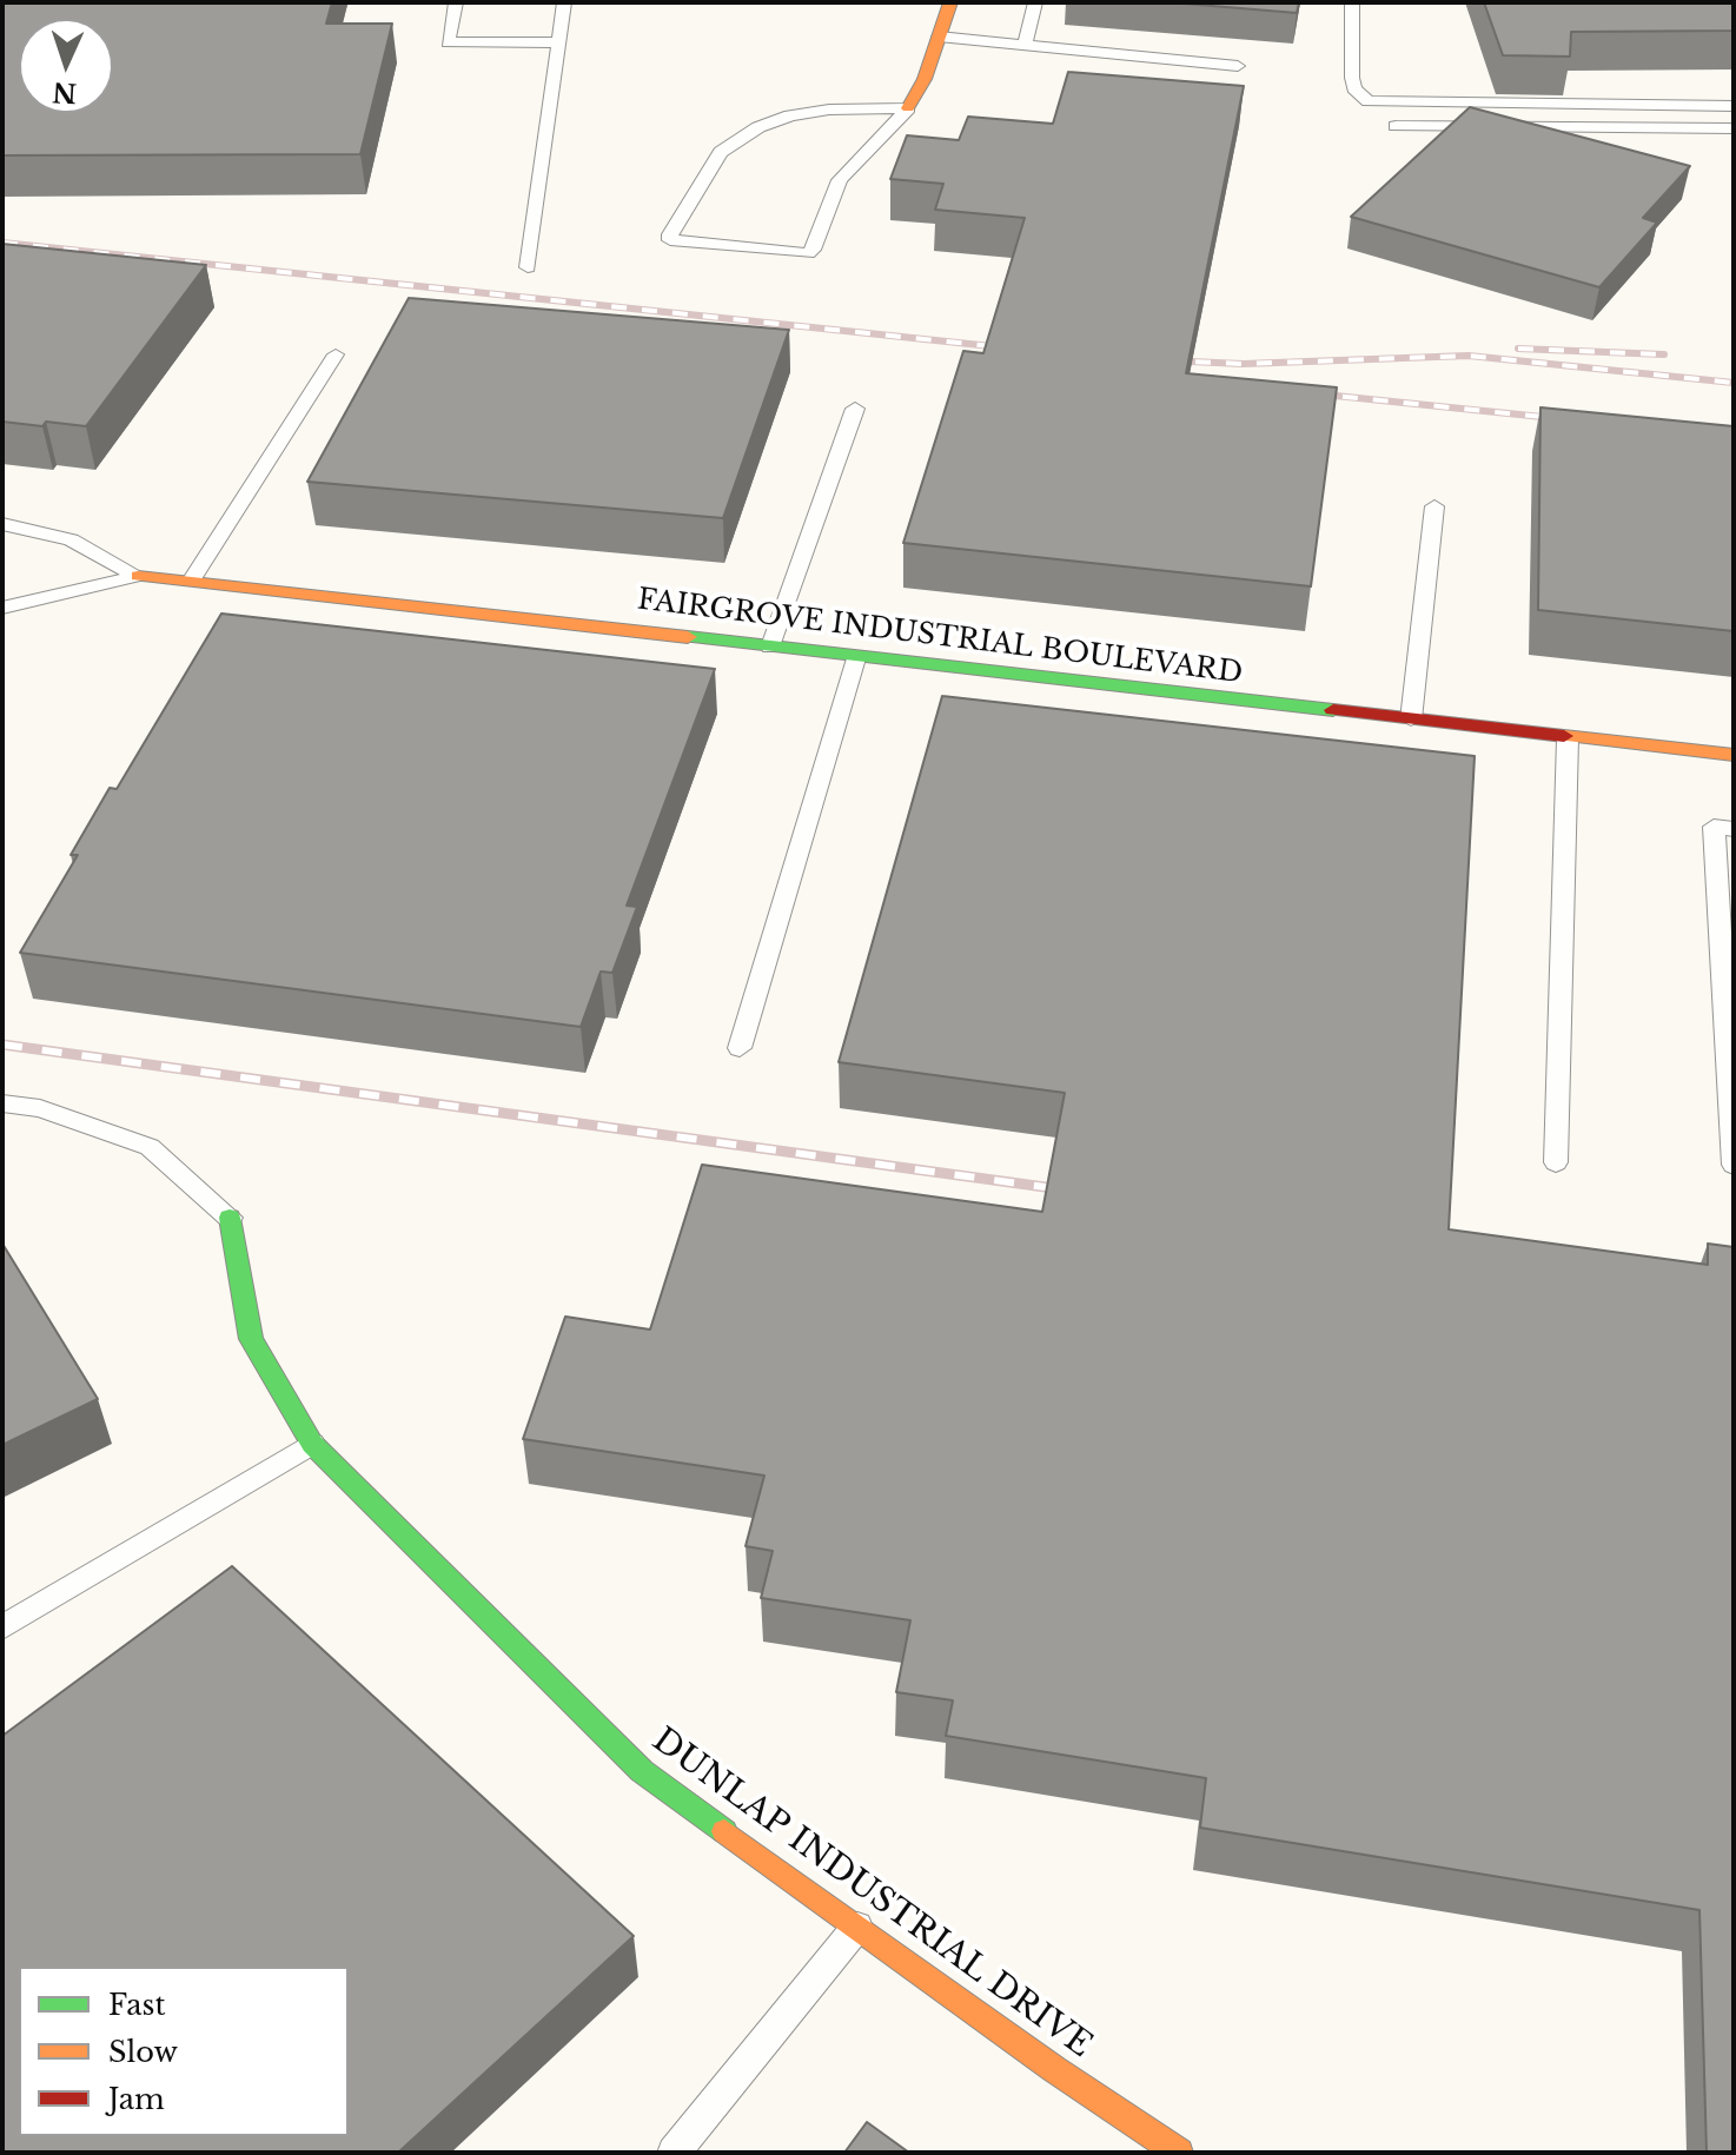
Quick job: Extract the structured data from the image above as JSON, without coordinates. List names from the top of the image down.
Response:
{
  "streets": {
    "street": ["FAIRGROVE INDUSTRIAL BOULEVARD", "DUNLAP INDUSTRIAL DRIVE"]
  },
  "legend": ["Fast", "Slow", "Jam"],
  "north": "bottom"
}
